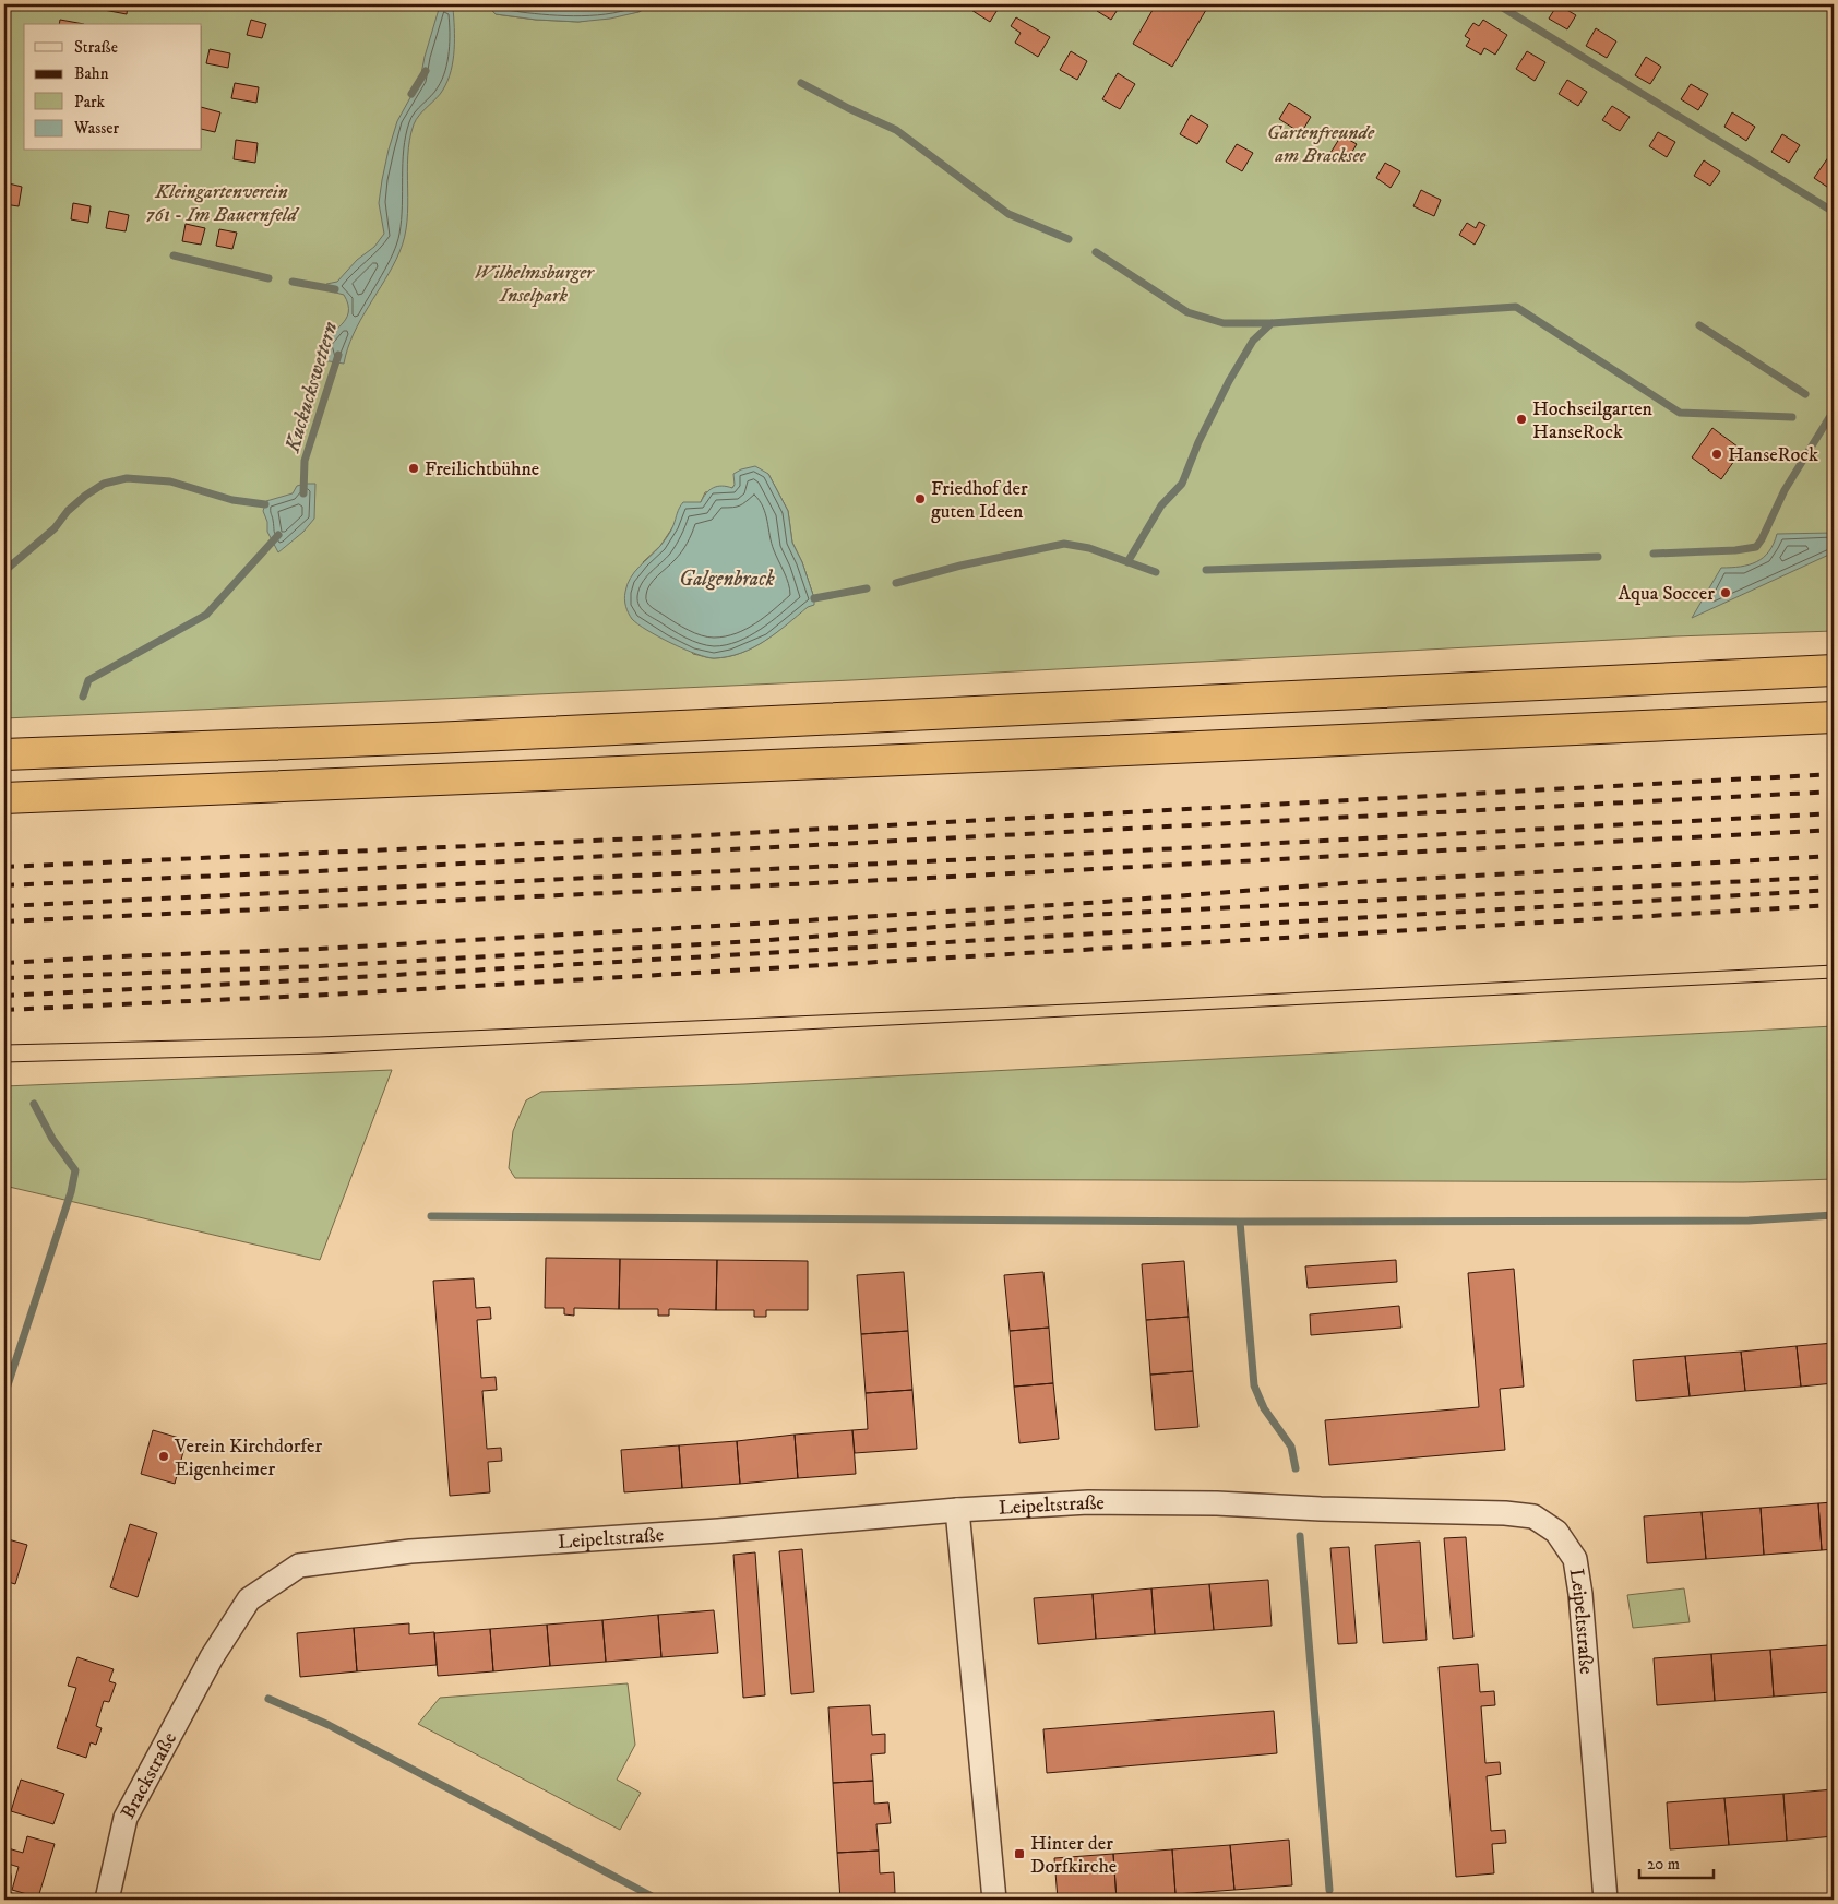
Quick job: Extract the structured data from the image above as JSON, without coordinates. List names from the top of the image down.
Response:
{
  "streets": {
    "street": ["Leipeltstraße", "Brackstraße"]
  },
  "crossings": [
    ["Leipeltstraße", "Brackstraße"]
  ],
  "water": ["Kuckuckswettern", "Galgenbrack"],
  "parks": ["Gartenfreunde am Bracksee", "Kleingartenverein 761 - Im Bauernfeld", "Wilhelmsburger Inselpark"],
  "places": {
    "other": [
      "Hochseilgarten HanseRock",
      "HanseRock",
      "Freilichtbühne",
      "Friedhof der guten Ideen",
      "Aqua Soccer",
      "Verein Kirchdorfer Eigenheimer"
    ],
    "transit": ["Hinter der Dorfkirche"]
  },
  "legend": [
    "Straße",
    "Bahn",
    "Park",
    "Wasser"
  ],
  "scale_bar": "20 m"
}
